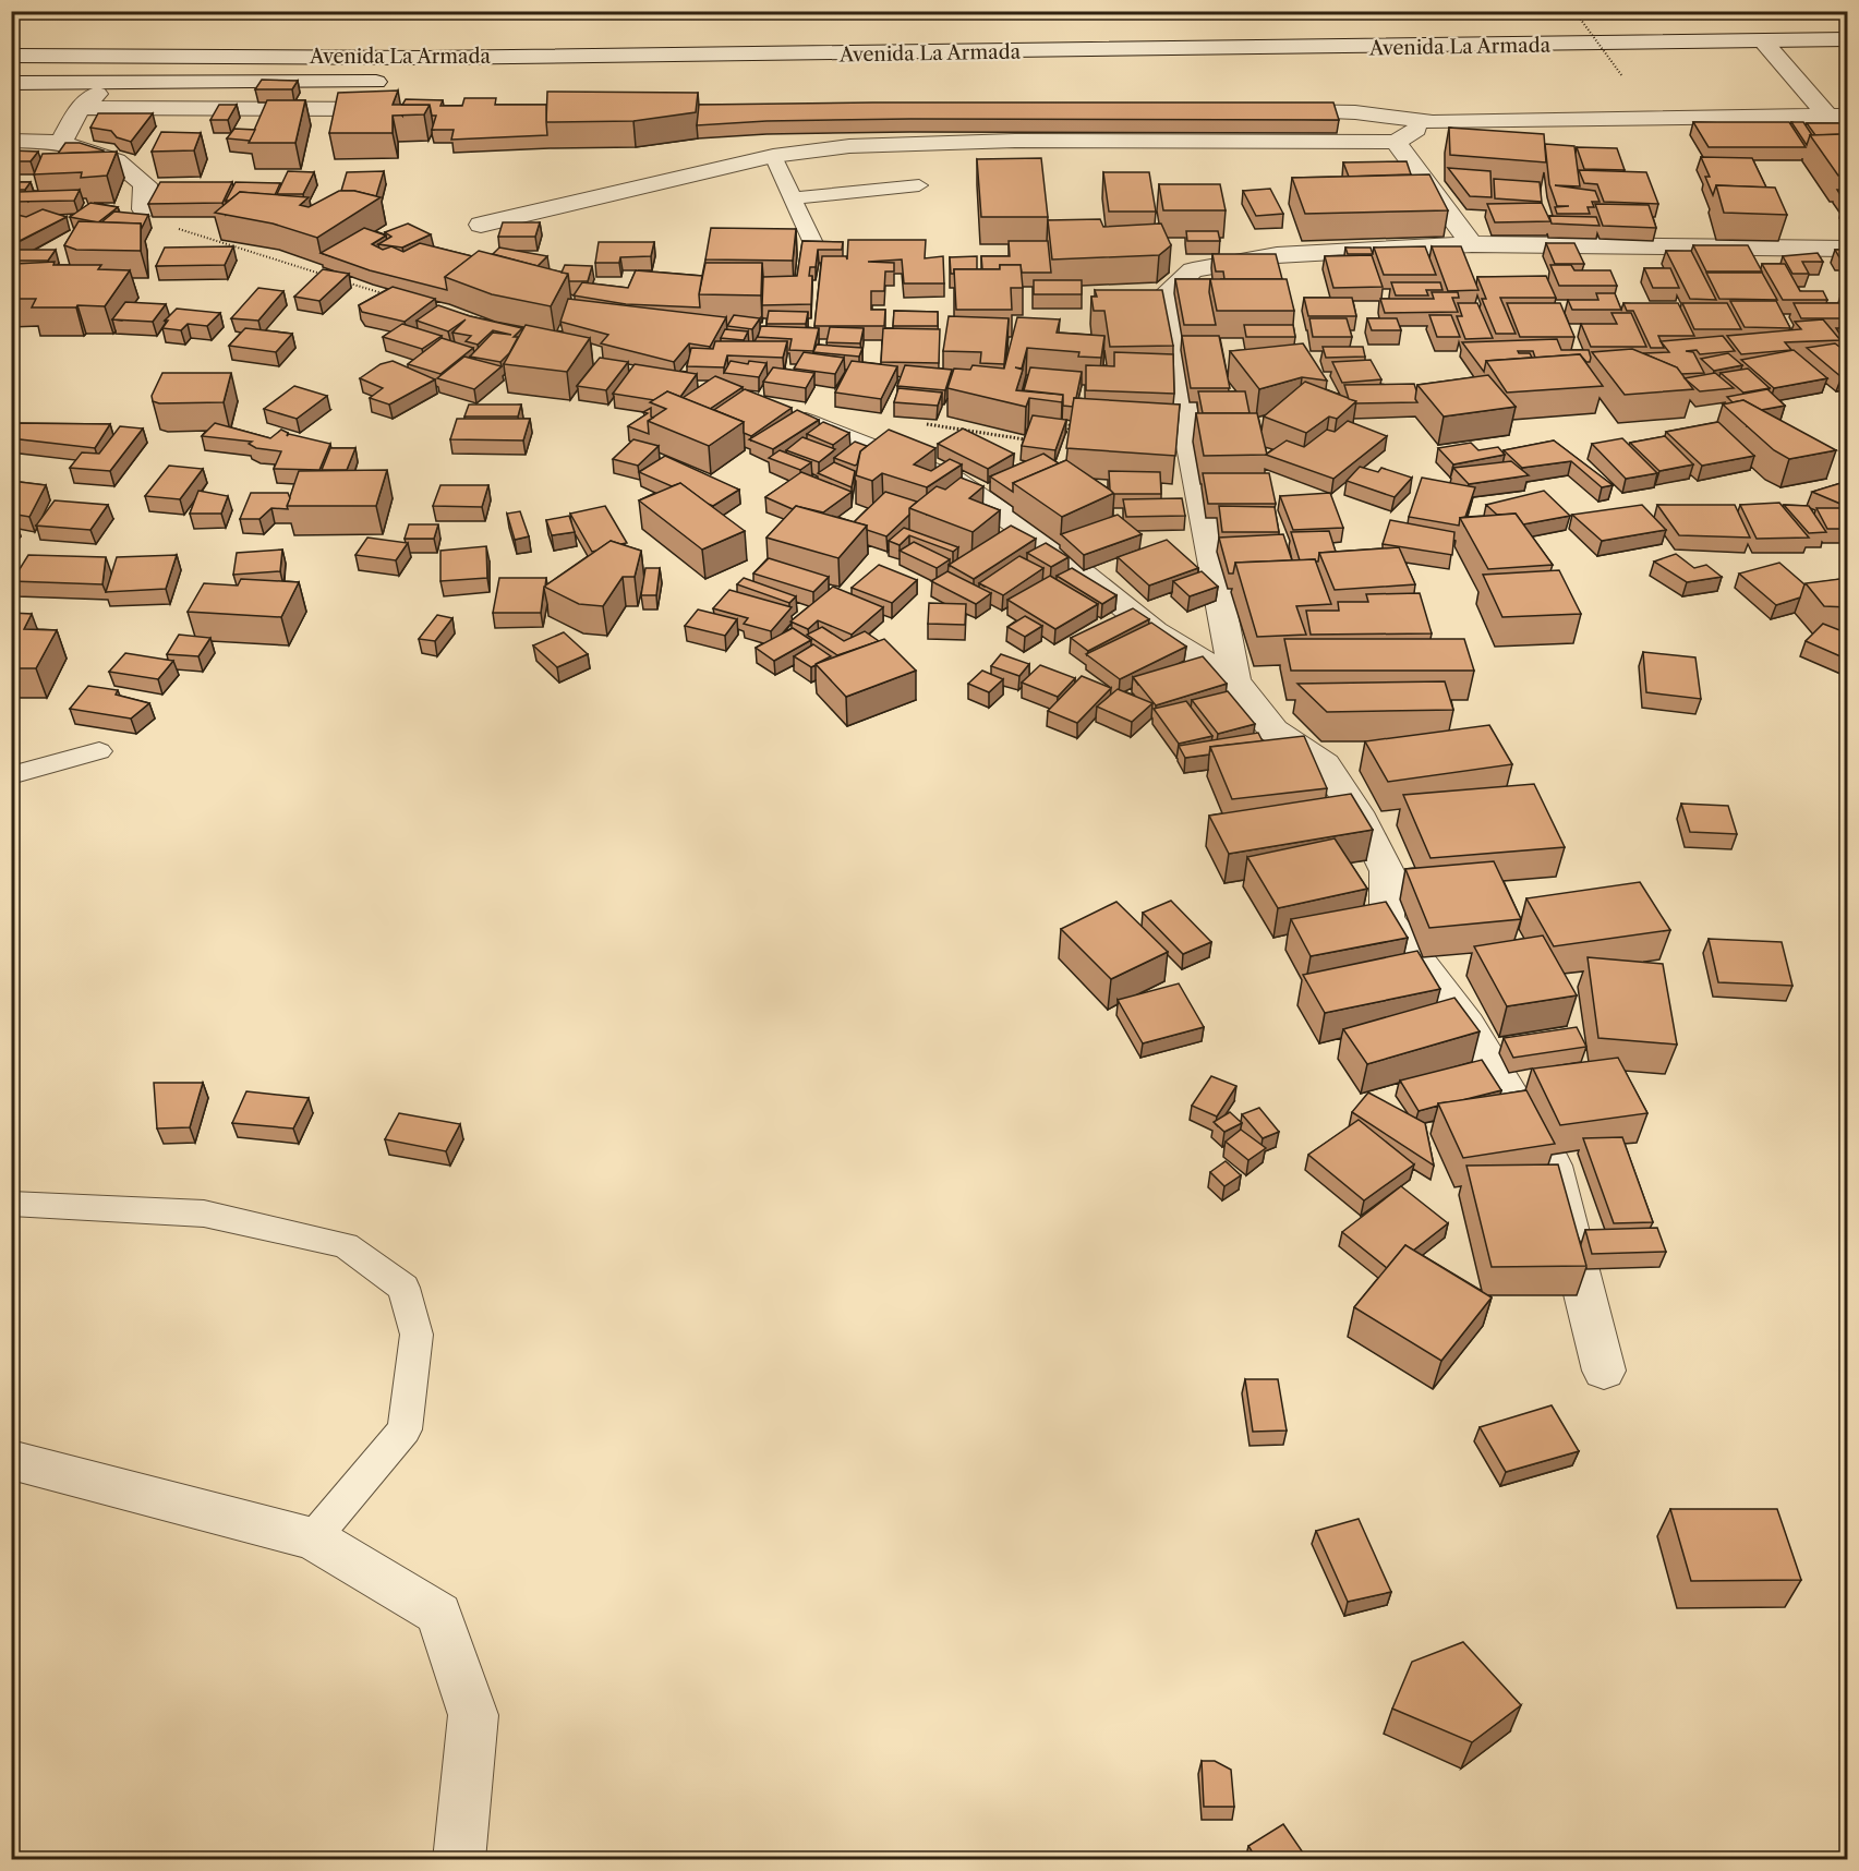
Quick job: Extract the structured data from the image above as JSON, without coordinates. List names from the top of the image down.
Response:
{
  "streets": {
    "street": ["Avenida La Armada"]
  }
}
